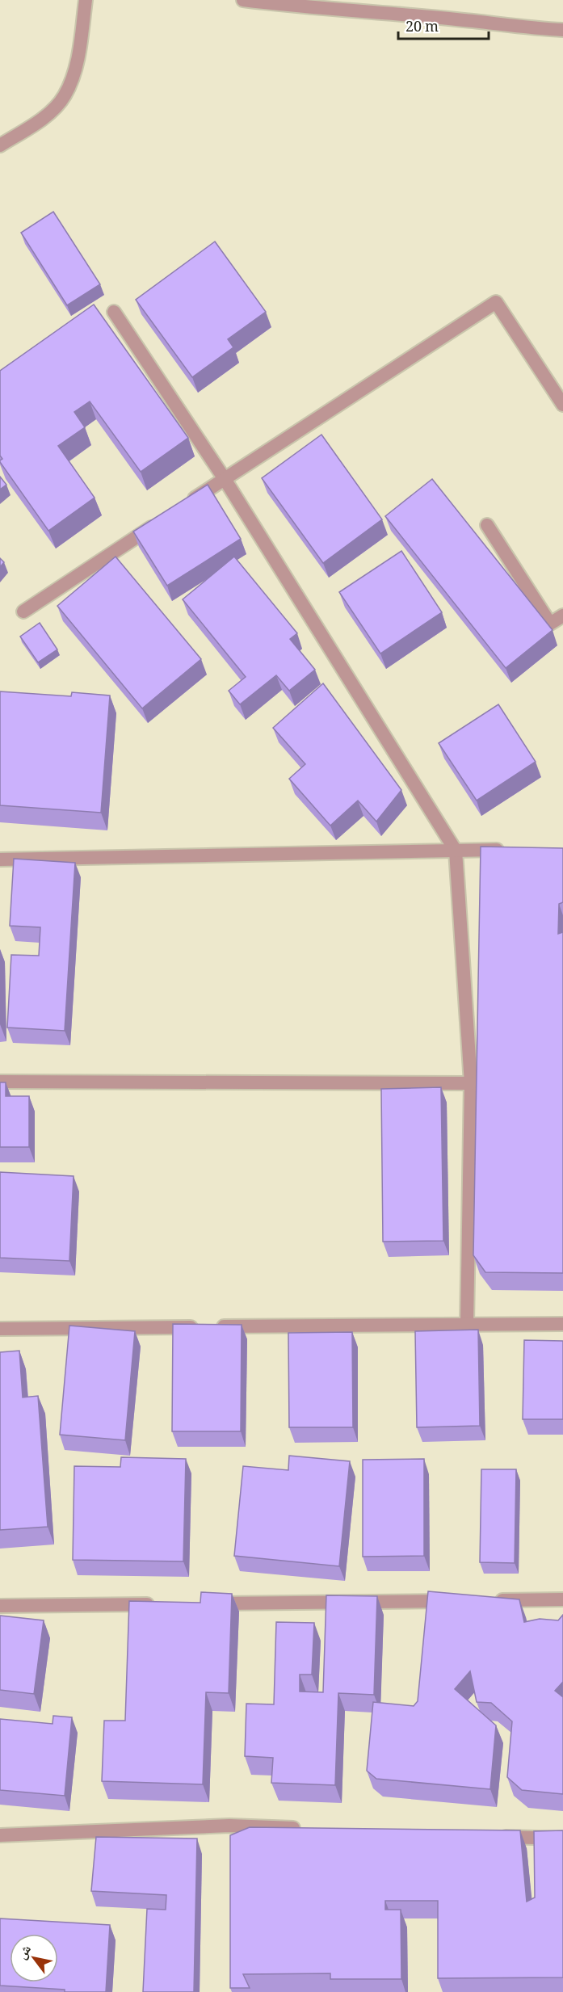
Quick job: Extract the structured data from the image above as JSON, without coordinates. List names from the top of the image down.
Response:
{
  "scale_bar": "20 m",
  "north": "top left"
}
